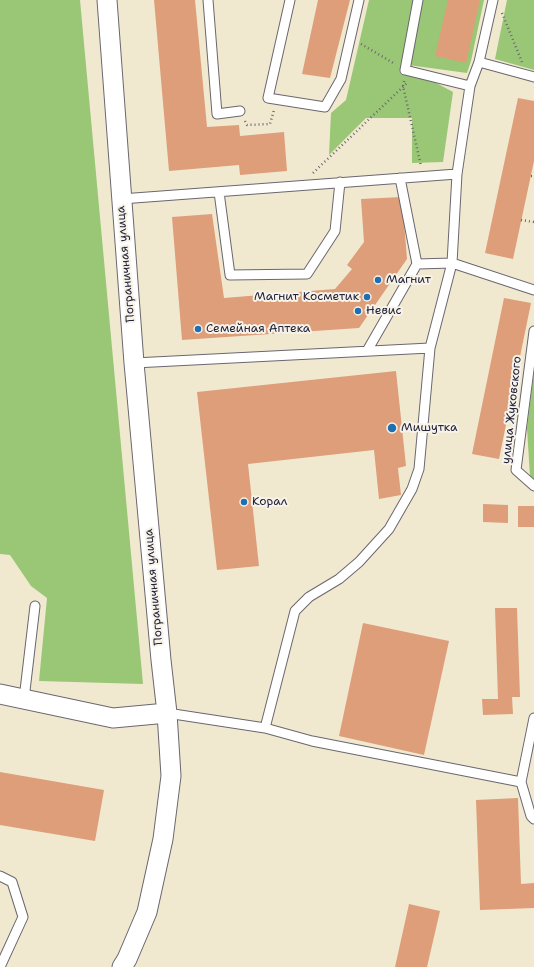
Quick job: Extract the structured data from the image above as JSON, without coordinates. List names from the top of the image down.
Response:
{
  "streets": {
    "street": ["Пограничная улица"],
    "lane": ["улица Жуковского"]
  },
  "places": [
    "Магнит",
    "Магнит Косметик",
    "Невис",
    "Семейная Аптека",
    "Мишутка",
    "Корал"
  ]
}
